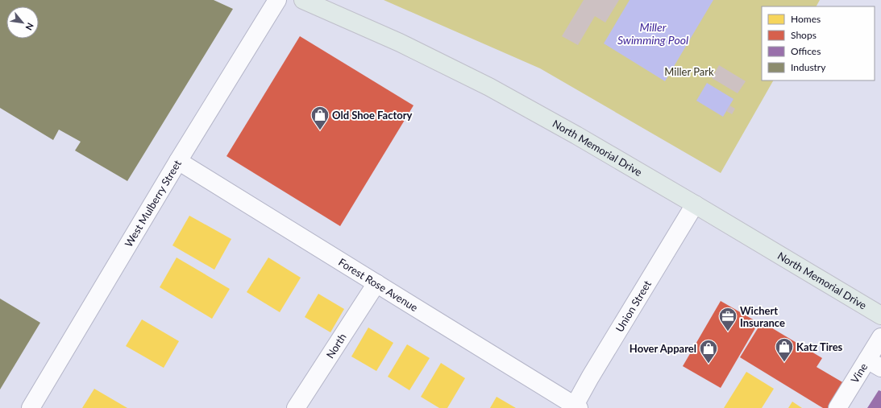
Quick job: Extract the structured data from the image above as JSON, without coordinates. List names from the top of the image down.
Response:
{
  "streets": {
    "main road": ["North Memorial Drive"],
    "street": [
      "West Mulberry Street",
      "Forest Rose Avenue",
      "Union Street",
      "North",
      "Vine"
    ]
  },
  "crossings": [
    ["North Memorial Drive", "Union Street"],
    ["West Mulberry Street", "Forest Rose Avenue"],
    ["Forest Rose Avenue", "Union Street"],
    ["Forest Rose Avenue", "North"]
  ],
  "water": ["Miller Swimming Pool"],
  "parks": ["Miller Park"],
  "places": {
    "shop": ["Old Shoe Factory", "Katz Tires", "Hover Apparel"],
    "office": ["Wichert Insurance"]
  },
  "legend": [
    "Homes",
    "Shops",
    "Offices",
    "Industry"
  ],
  "north": "bottom right"
}
